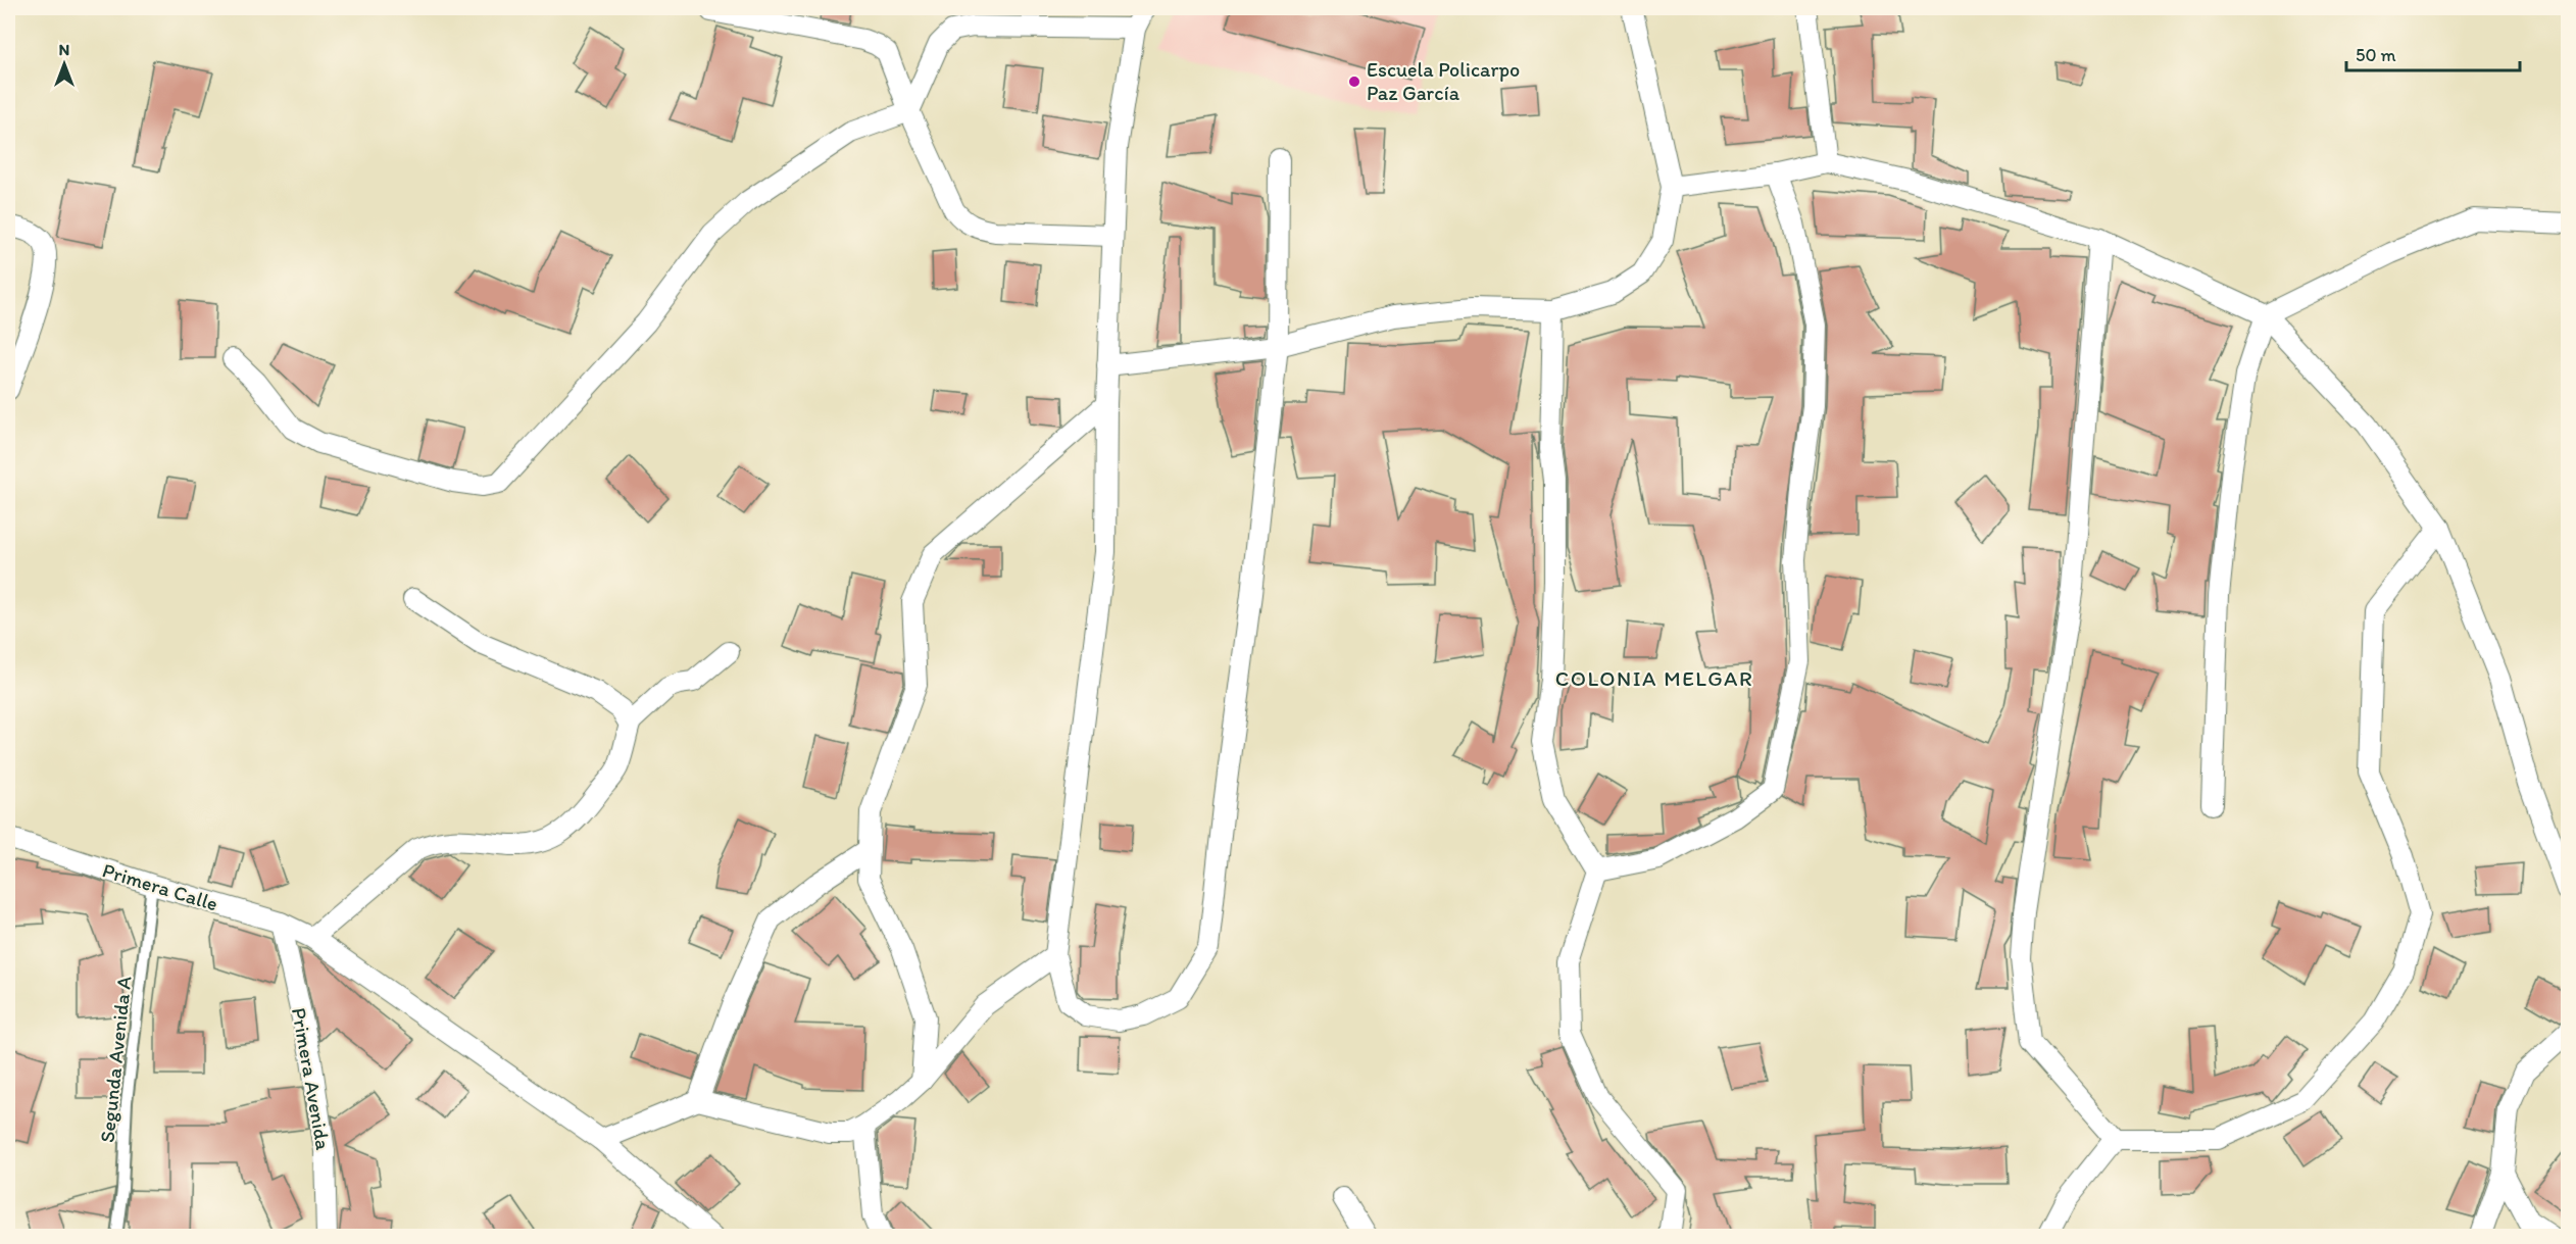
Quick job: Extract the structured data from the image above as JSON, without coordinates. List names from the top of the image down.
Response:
{
  "streets": {
    "street": ["Primera Calle", "Primera Avenida"],
    "lane": ["Segunda Avenida A"]
  },
  "crossings": [
    ["Primera Calle", "Segunda Avenida A"],
    ["Primera Calle", "Primera Avenida"]
  ],
  "districts": ["COLONIA MELGAR"],
  "places": ["Escuela Policarpo Paz García"],
  "scale_bar": "50 m",
  "north": "top"
}
